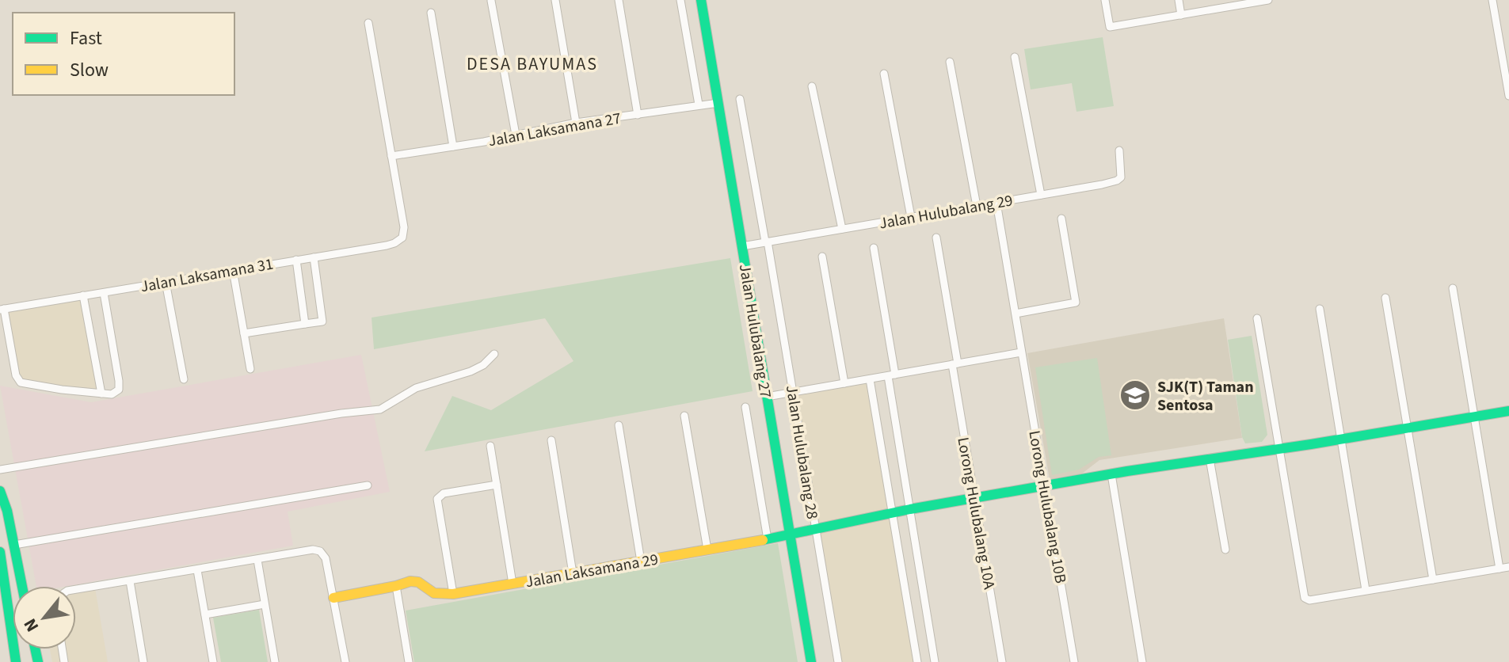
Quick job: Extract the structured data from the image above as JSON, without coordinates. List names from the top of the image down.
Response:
{
  "streets": {
    "street": [
      "Jalan Laksamana 27",
      "Jalan Hulubalang 29",
      "Jalan Laksamana 31",
      "Jalan Hulubalang 27",
      "Jalan Hulubalang 28",
      "Lorong Hulubalang 10B",
      "Lorong Hulubalang 10A",
      "Jalan Laksamana 29"
    ]
  },
  "crossings": [
    ["Jalan Laksamana 27", "Jalan Laksamana 31"],
    ["Jalan Laksamana 27", "Jalan Hulubalang 27"],
    ["Jalan Hulubalang 29", "Jalan Hulubalang 27"],
    ["Jalan Hulubalang 29", "Jalan Hulubalang 28"],
    ["Jalan Hulubalang 29", "Lorong Hulubalang 10B"],
    ["Jalan Hulubalang 27", "Jalan Laksamana 29"],
    ["Jalan Hulubalang 28", "Jalan Laksamana 29"],
    ["Lorong Hulubalang 10B", "Jalan Laksamana 29"],
    ["Lorong Hulubalang 10A", "Jalan Laksamana 29"]
  ],
  "districts": ["DESA BAYUMAS"],
  "places": {
    "school or university": ["SJK(T) Taman Sentosa"]
  },
  "legend": ["Fast", "Slow"],
  "north": "bottom left"
}
